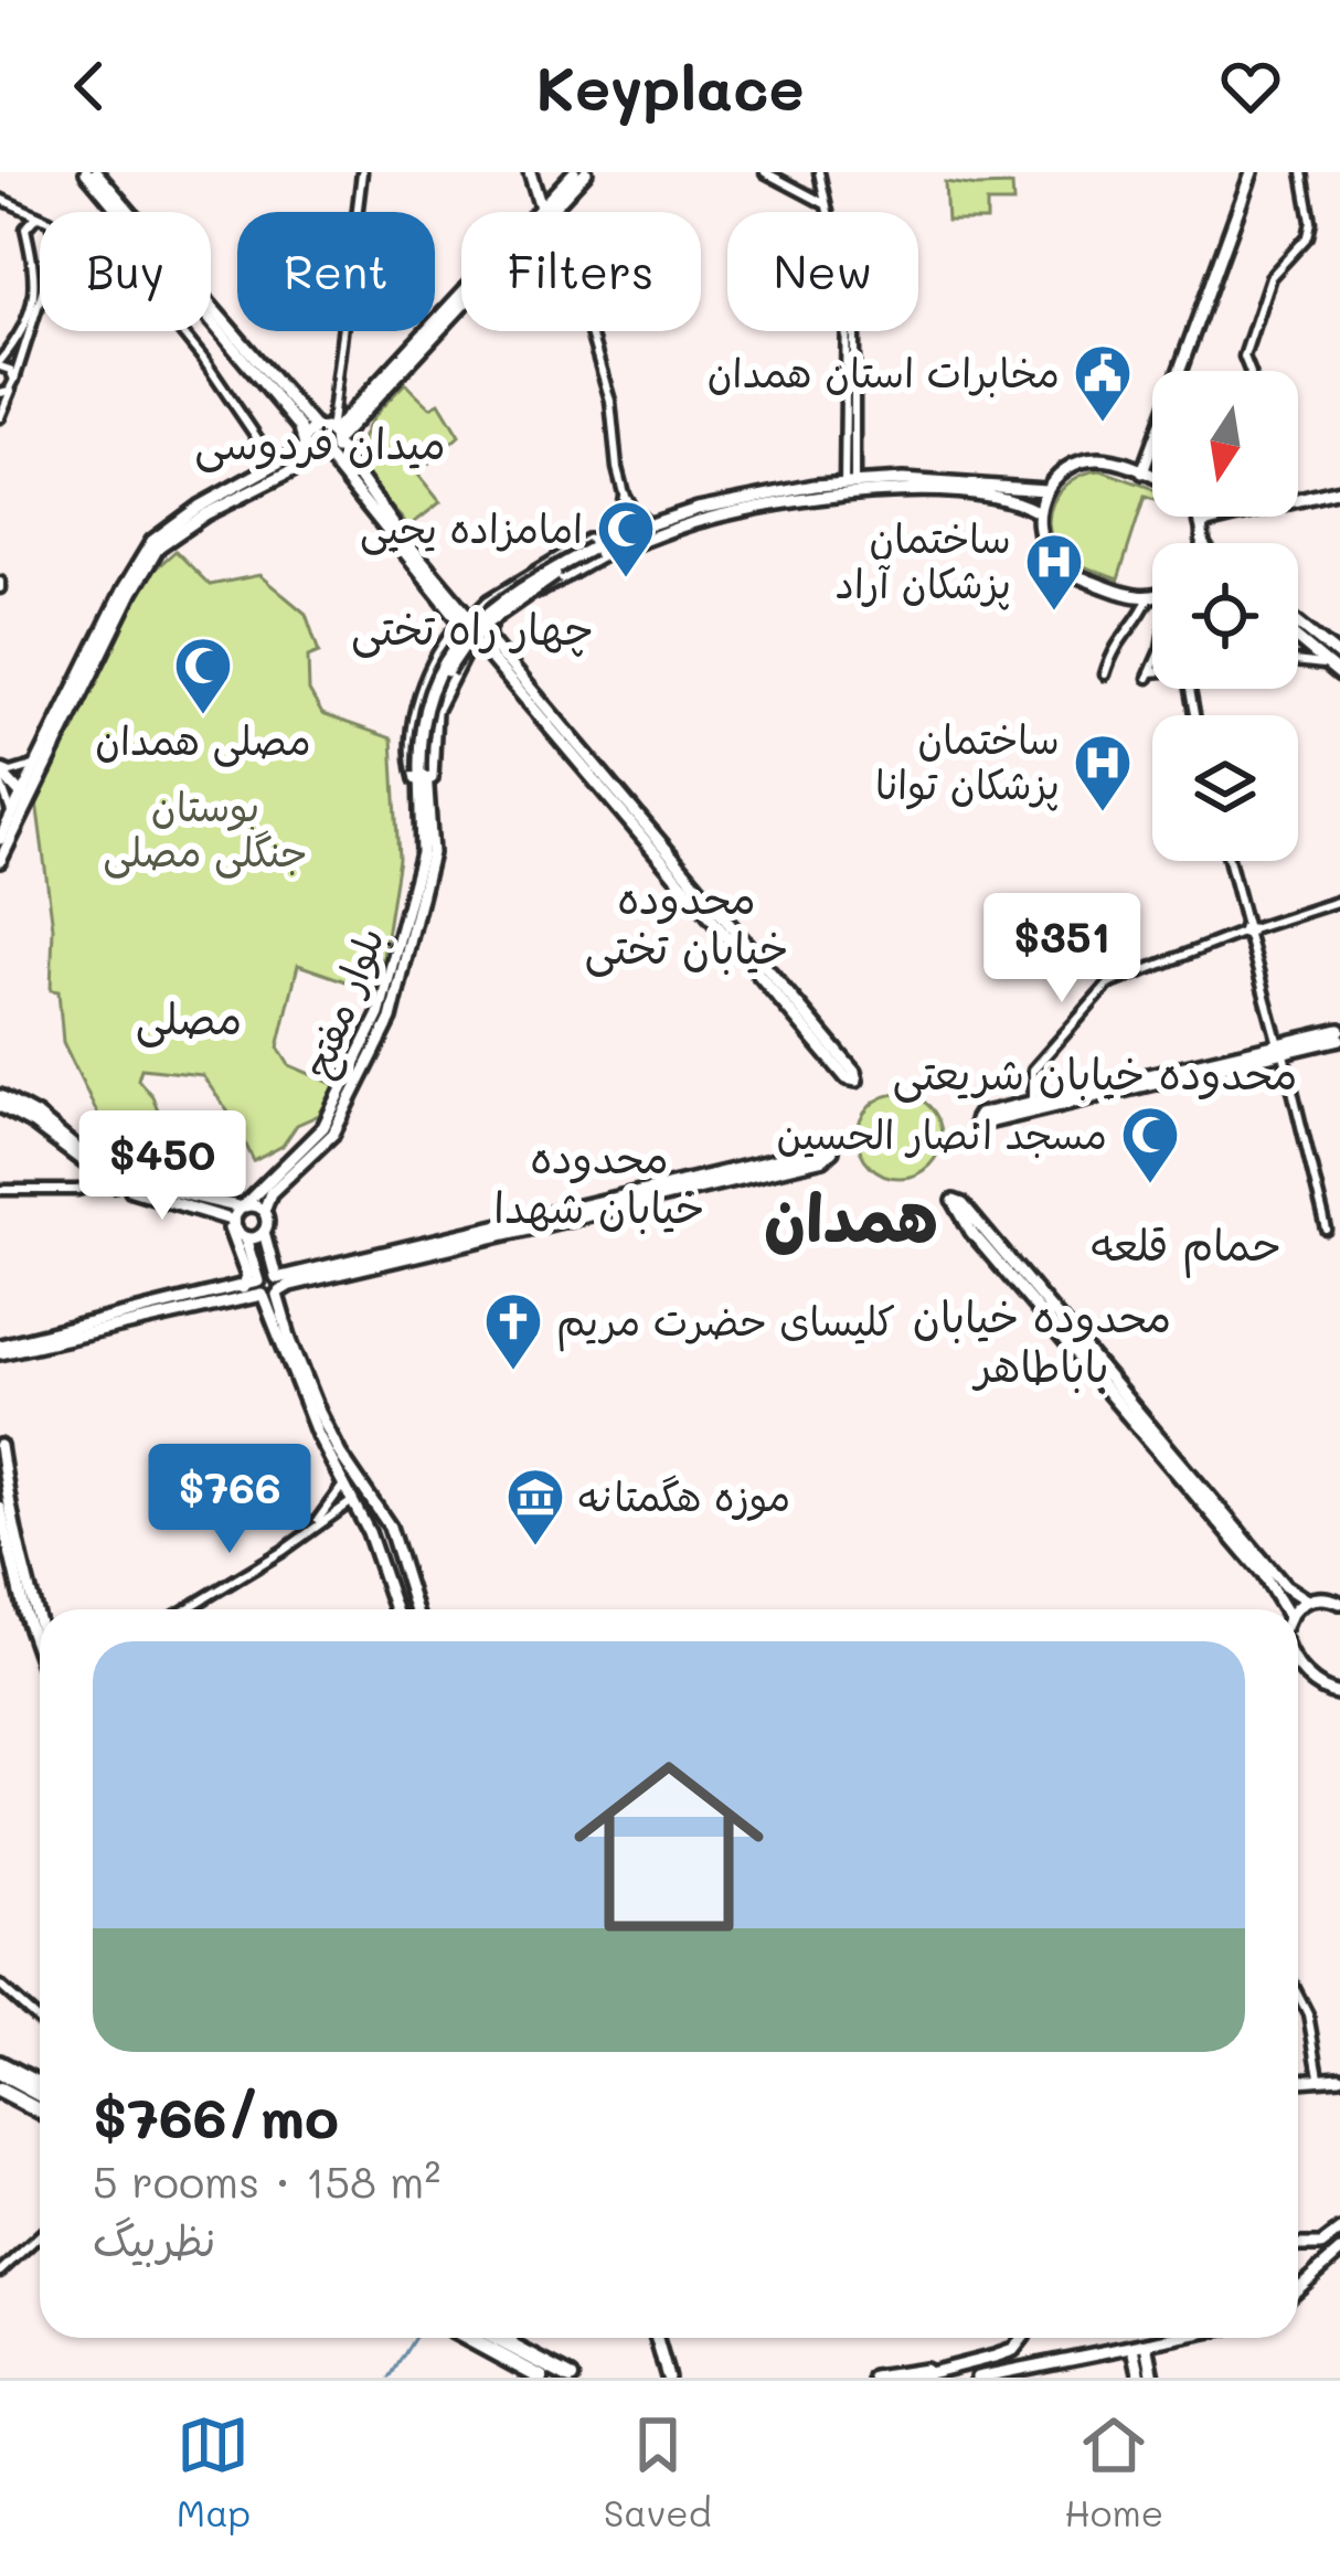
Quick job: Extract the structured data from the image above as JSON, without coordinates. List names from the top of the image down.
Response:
{
  "streets": {
    "main road": ["بلوار مفتح"]
  },
  "districts": [
    "میدان فردوسی",
    "چهار راه تختی",
    "محدوده خیابان تختی",
    "مصلی",
    "محدوده خیابان شریعتی",
    "محدوده خیابان شهدا",
    "همدان",
    "حمام قلعه",
    "محدوده خیابان باباطاهر"
  ],
  "parks": ["بوستان جنگلی مصلی"],
  "places": {
    "public building": ["مخابرات استان همدان"],
    "mosque": ["امامزاده یحیی", "مصلی همدان", "مسجد انصار الحسین"],
    "hospital": ["ساختمان پزشکان آراد", "ساختمان پزشکان توانا"],
    "church": ["کلیسای حضرت مریم"],
    "museum": ["موزه هگمتانه"]
  },
  "north": "bottom",
  "page": {
    "header": "Keyplace",
    "chip": [
      "Buy",
      "Rent",
      "Filters",
      "New"
    ],
    "price": ["$351", "$450", "$766"],
    "list": [
      {
        "name": "$766/mo",
        "note": "5 rooms · 158 m² · نظربیگ"
      }
    ],
    "tabs": ["Map", "Saved", "Home"]
  }
}
